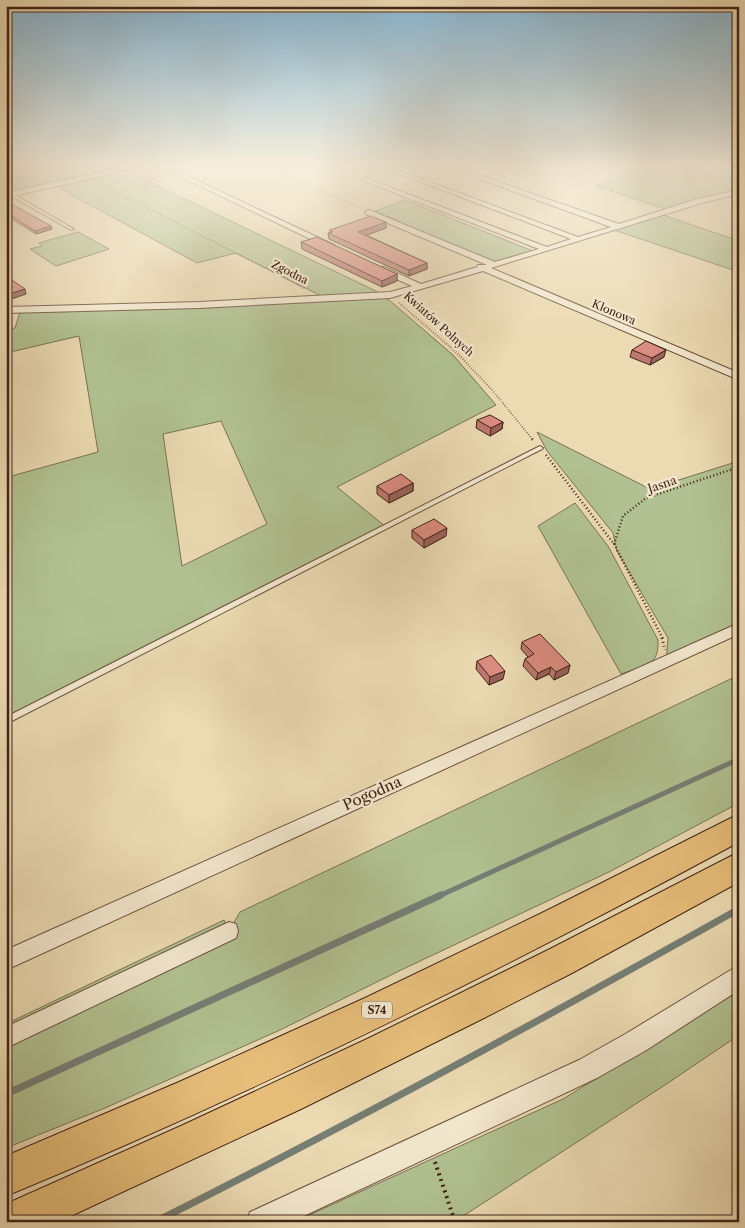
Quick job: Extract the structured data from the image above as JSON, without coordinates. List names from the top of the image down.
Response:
{
  "streets": {
    "highway": ["S74"],
    "street": ["Klonowa", "Kwiatów Polnych", "Pogodna"],
    "path": ["Zgodna", "Jasna"]
  },
  "crossings": [
    ["Zgodna", "Kwiatów Polnych"],
    ["Kwiatów Polnych", "Jasna"],
    ["Kwiatów Polnych", "Pogodna"]
  ]
}
